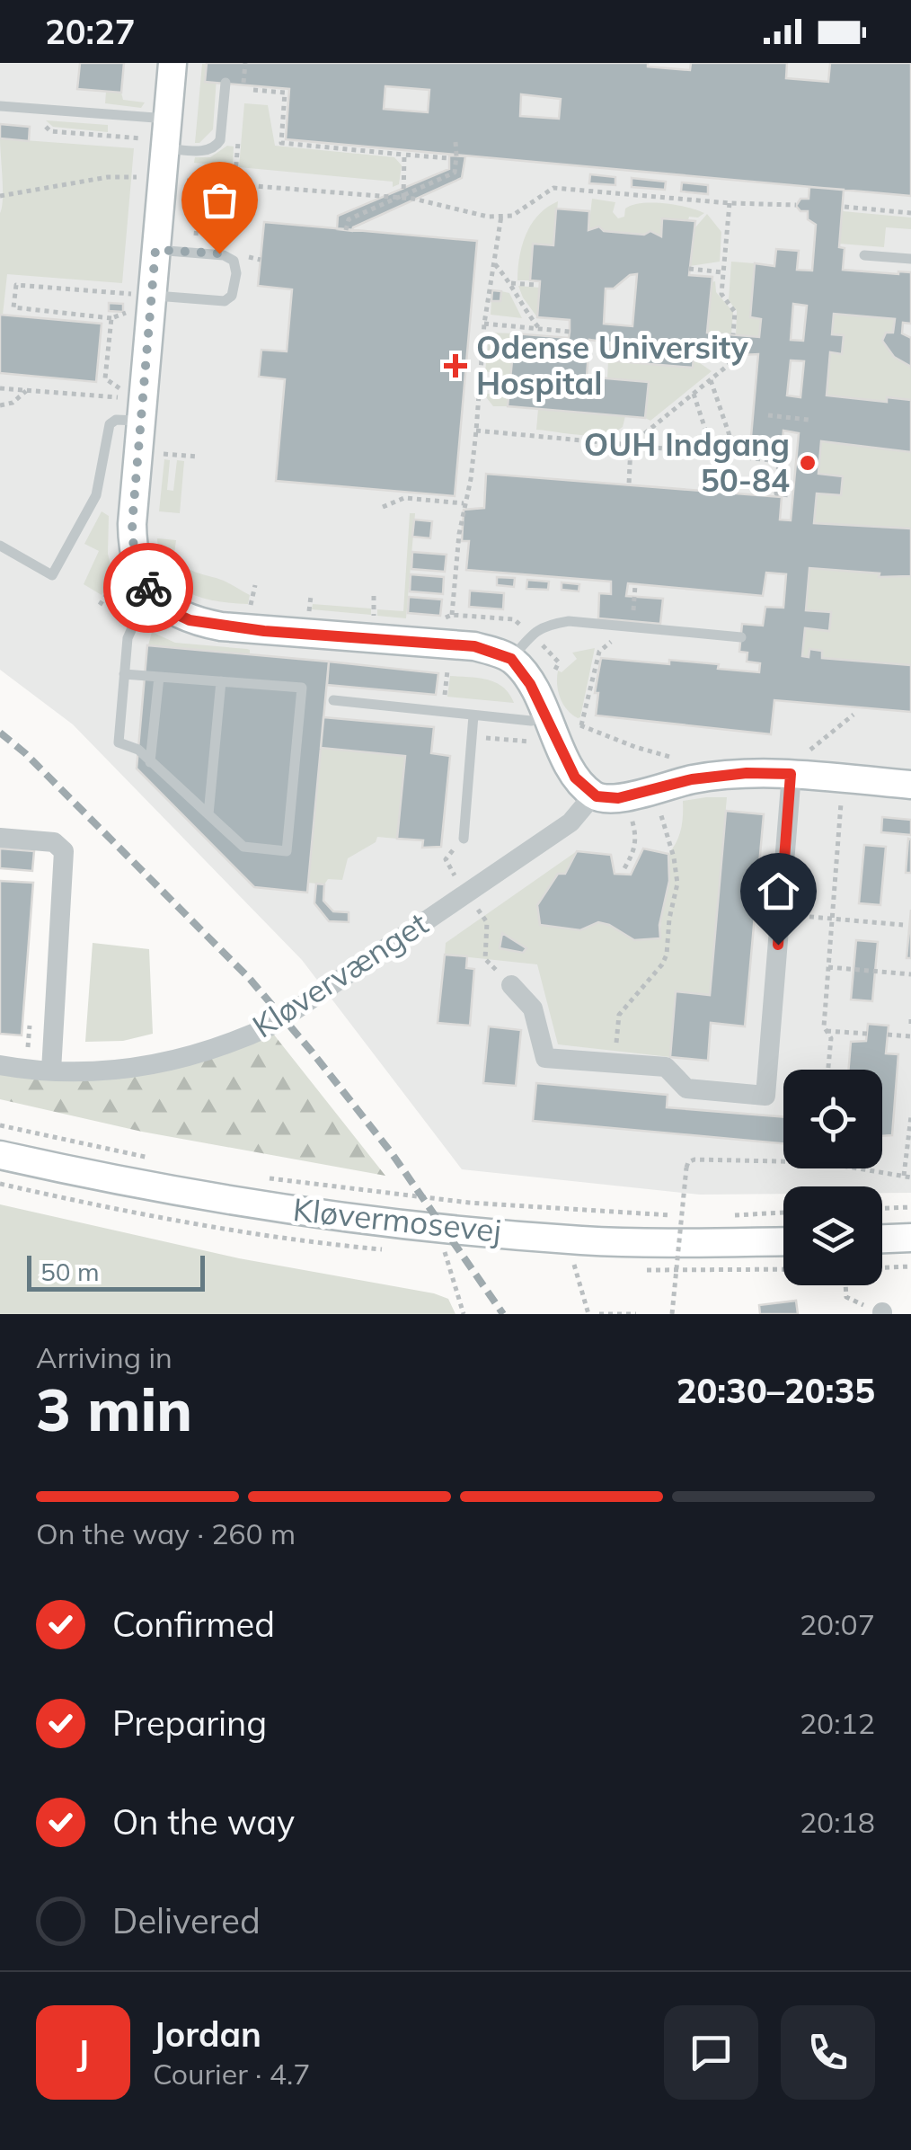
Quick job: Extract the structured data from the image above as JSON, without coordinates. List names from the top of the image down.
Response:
{
  "streets": {
    "street": ["Kløvervænget", "Kløvermosevej"]
  },
  "places": {
    "health": ["Odense University Hospital"],
    "other": ["OUH Indgang 50-84"]
  },
  "scale_bar": "50 m",
  "page": {
    "status": "20:27",
    "scale": "50 m",
    "heading": ["3 min", "Arriving in", "20:30–20:35"],
    "panel": ["Jordan", "Courier · 4.7"],
    "bar": "On the way · 260 m",
    "list": [
      ["Confirmed", "20:07"],
      ["Preparing", "20:12"],
      ["On the way", "20:18"],
      "Delivered"
    ],
    "round": "J"
  }
}
